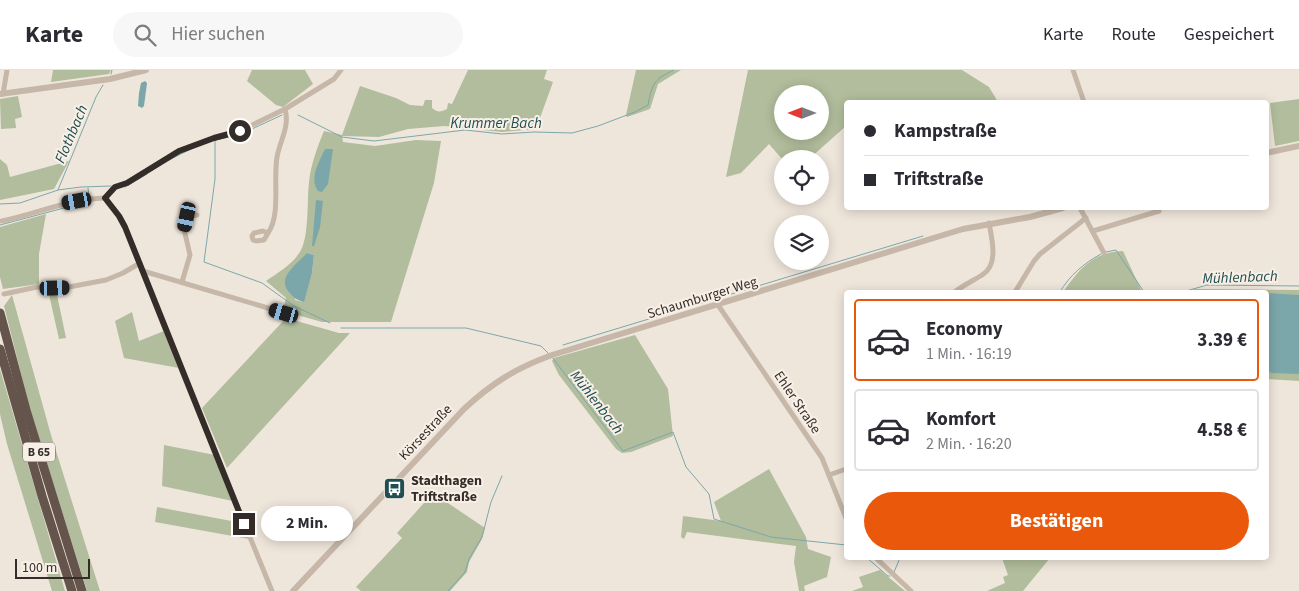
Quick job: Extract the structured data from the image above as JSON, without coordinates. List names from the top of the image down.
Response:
{
  "streets": {
    "highway": ["B 65"],
    "street": ["Schaumburger Weg", "Ehler Straße", "Körsestraße"]
  },
  "crossings": [
    ["Schaumburger Weg", "Ehler Straße"],
    ["Schaumburger Weg", "Körsestraße"]
  ],
  "water": ["Krummer Bach", "Flothbach", "Mühlenbach"],
  "places": {
    "bus stop": ["Stadthagen Triftstraße"]
  },
  "scale_bar": "100 m",
  "north": "left",
  "page": {
    "header": "Karte",
    "search": "Hier suchen",
    "nav": ["Karte", "Route", "Gespeichert"],
    "banner": ["Kampstraße", "Triftstraße"],
    "list": [
      {
        "name": "Economy",
        "note": "1 Min. · 16:19",
        "value": "3.39 €"
      },
      {
        "name": "Komfort",
        "note": "2 Min. · 16:20",
        "value": "4.58 €"
      }
    ],
    "buttons": "Bestätigen",
    "bubble": "2 Min.",
    "scale": "100 m"
  }
}
